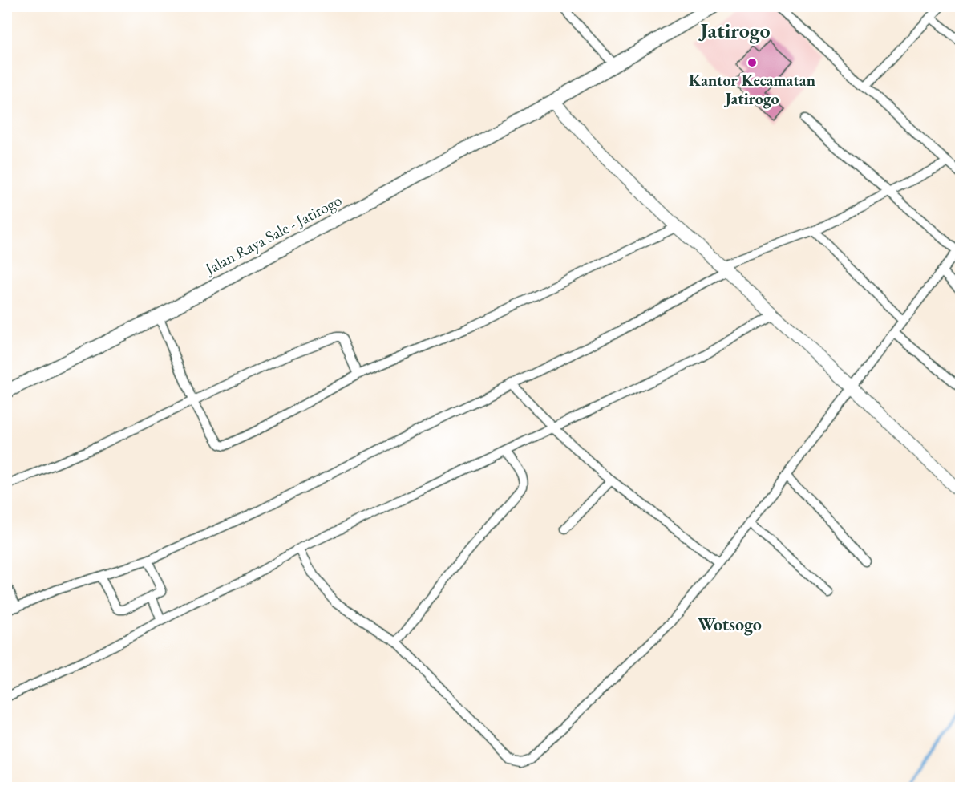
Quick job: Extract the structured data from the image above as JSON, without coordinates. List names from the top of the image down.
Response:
{
  "streets": {
    "main road": ["Jalan Raya Sale - Jatirogo"]
  },
  "districts": ["Jatirogo", "Wotsogo"],
  "places": ["Kantor Kecamatan Jatirogo"]
}
